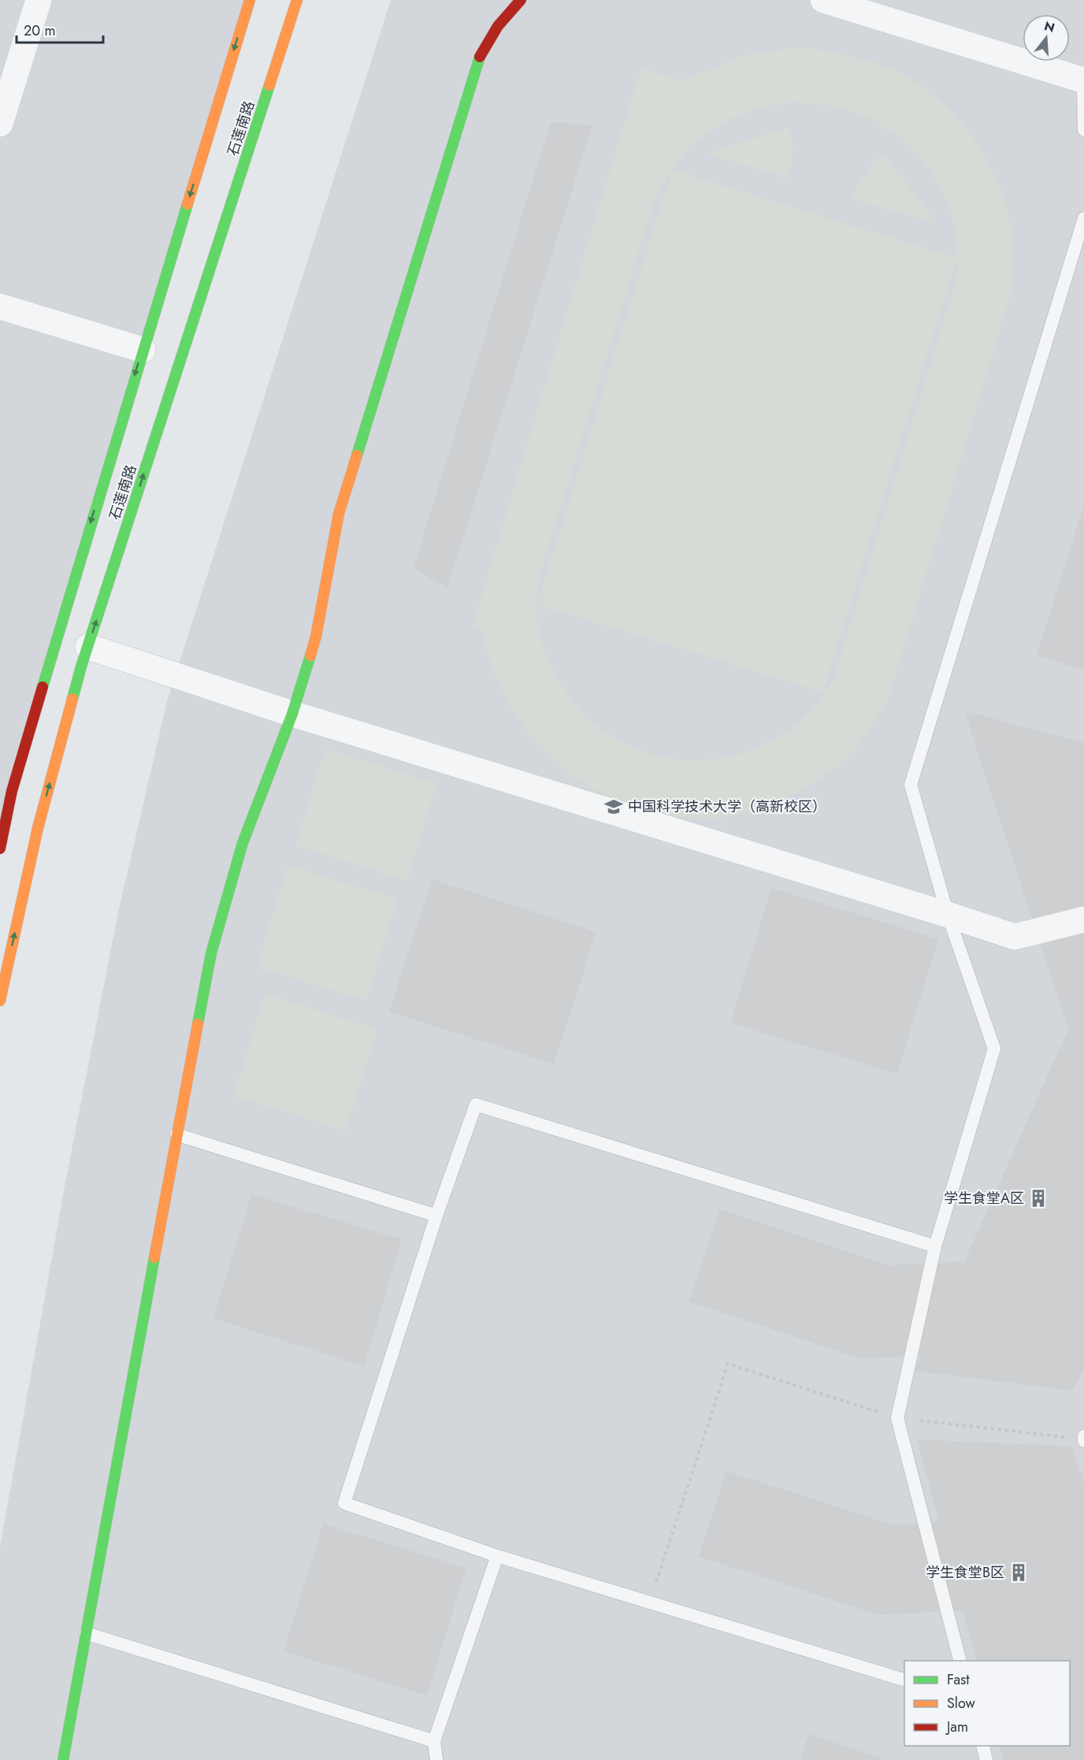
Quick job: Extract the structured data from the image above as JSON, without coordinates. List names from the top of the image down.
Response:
{
  "streets": {
    "street": ["石莲南路"]
  },
  "places": {
    "school or university": ["中国科学技术大学（高新校区）"],
    "building": ["学生食堂A区", "学生食堂B区"]
  },
  "legend": ["Fast", "Slow", "Jam"],
  "scale_bar": "20 m",
  "north": "top"
}
